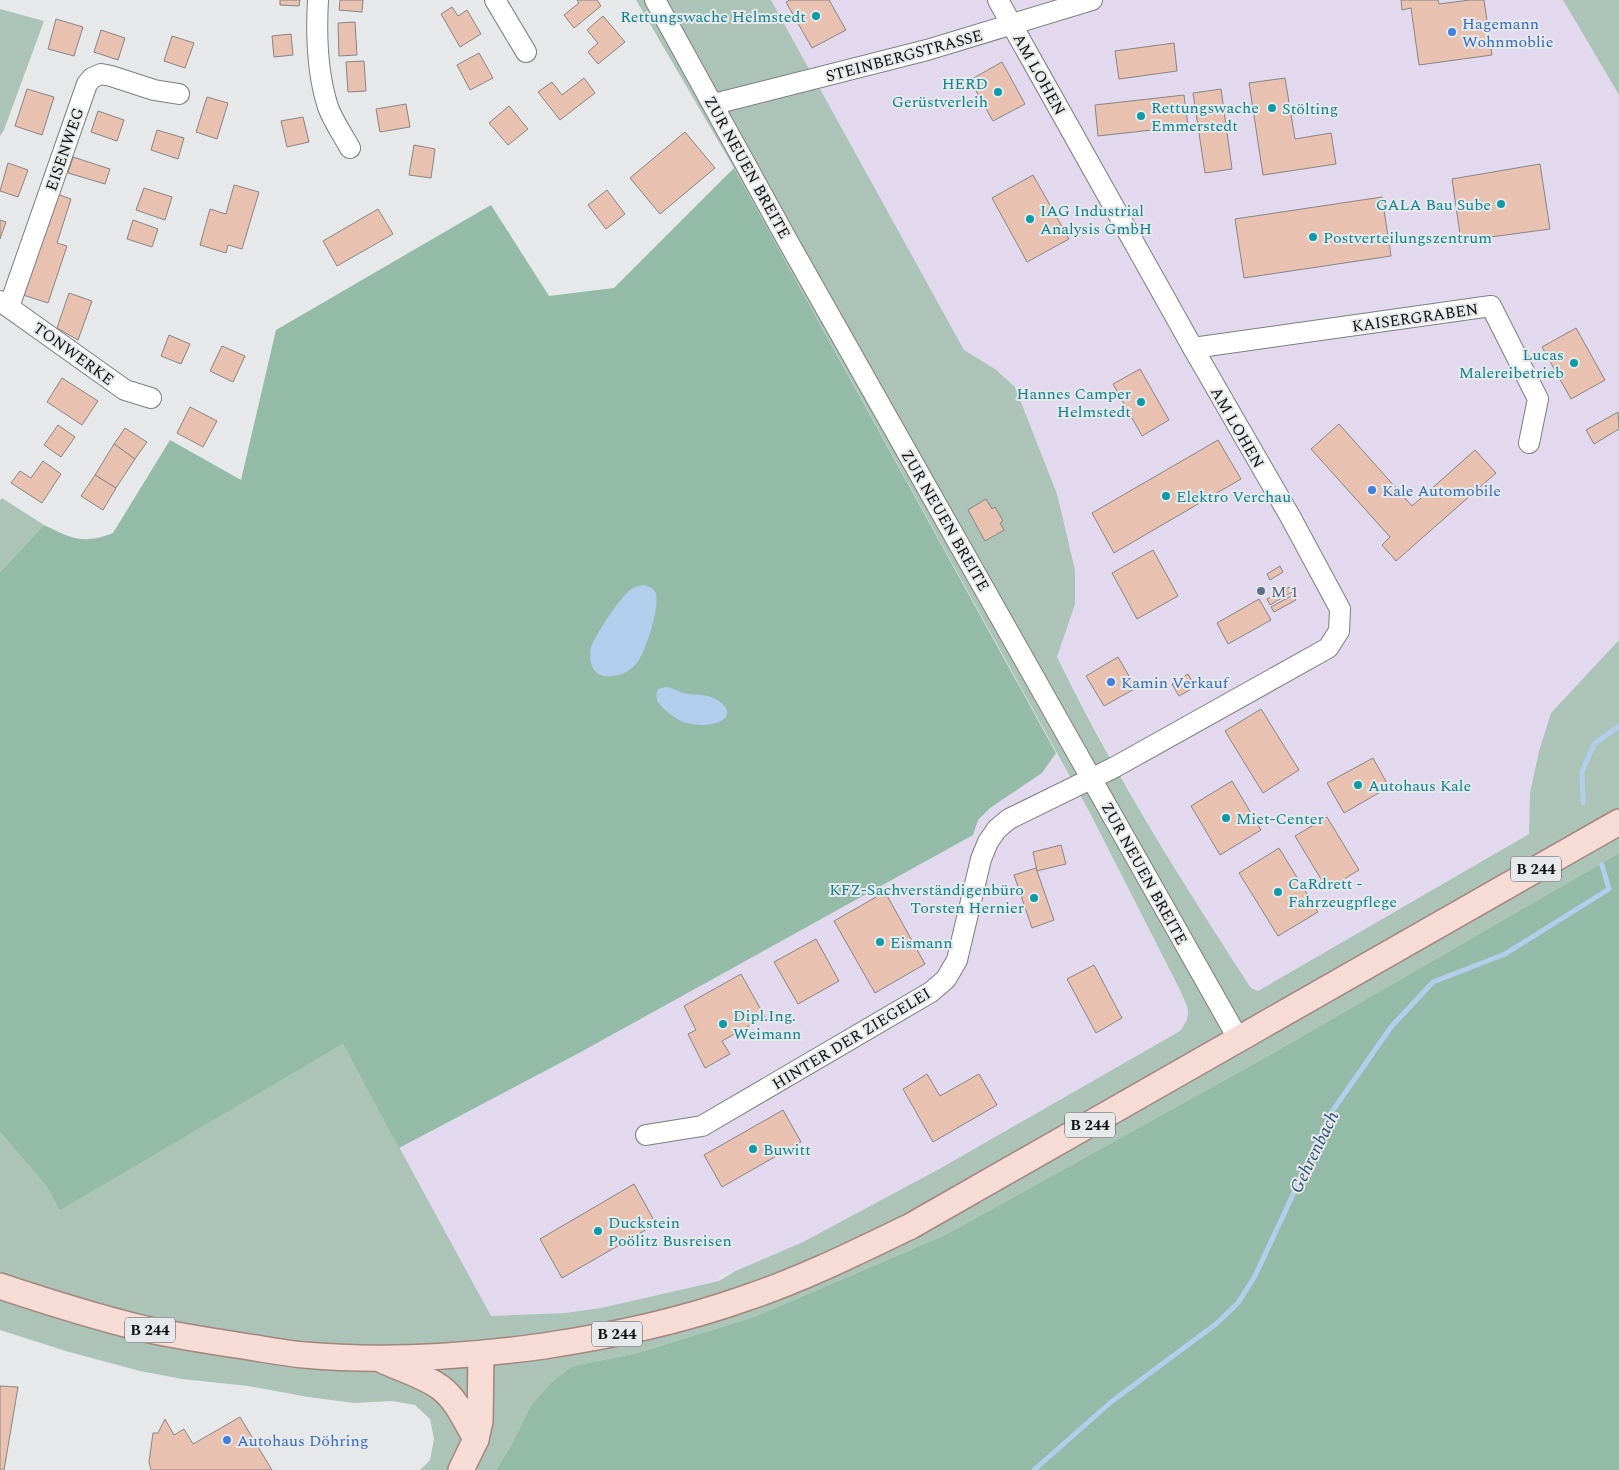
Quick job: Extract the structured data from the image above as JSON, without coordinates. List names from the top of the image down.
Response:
{
  "streets": {
    "main road": ["B 244"],
    "street": [
      "STEINBERGSTRASSE",
      "AM LOHEN",
      "EISENWEG",
      "ZUR NEUEN BREITE",
      "KAISERGRABEN",
      "TONWERKE",
      "HINTER DER ZIEGELEI"
    ]
  },
  "crossings": [
    ["STEINBERGSTRASSE", "AM LOHEN"],
    ["STEINBERGSTRASSE", "ZUR NEUEN BREITE"],
    ["AM LOHEN", "ZUR NEUEN BREITE"],
    ["AM LOHEN", "KAISERGRABEN"],
    ["AM LOHEN", "HINTER DER ZIEGELEI"],
    ["EISENWEG", "TONWERKE"],
    ["ZUR NEUEN BREITE", "B 244"],
    ["ZUR NEUEN BREITE", "HINTER DER ZIEGELEI"]
  ],
  "water": ["Gehrenbach"],
  "places": [
    "Rettungswache Helmstedt",
    "Hagemann Wohnmoblie",
    "HERD Gerüstverleih",
    "Stölting",
    "Rettungswache Emmerstedt",
    "GALA Bau Sube",
    "IAG Industrial Analysis GmbH",
    "Postverteilungszentrum",
    "Lucas Malereibetrieb",
    "Hannes Camper Helmstedt",
    "Kale Automobile",
    "Elektro Verchau",
    "M 1",
    "Kamin Verkauf",
    "Autohaus Kale",
    "Miet-Center",
    "CaRdrett - Fahrzeugpflege",
    "KFZ-Sachverständigenbüro Torsten Hernier",
    "Eismann",
    "Dipl.Ing. Weimann",
    "Buwitt",
    "Duckstein Poölitz Busreisen",
    "Autohaus Döhring"
  ]
}
